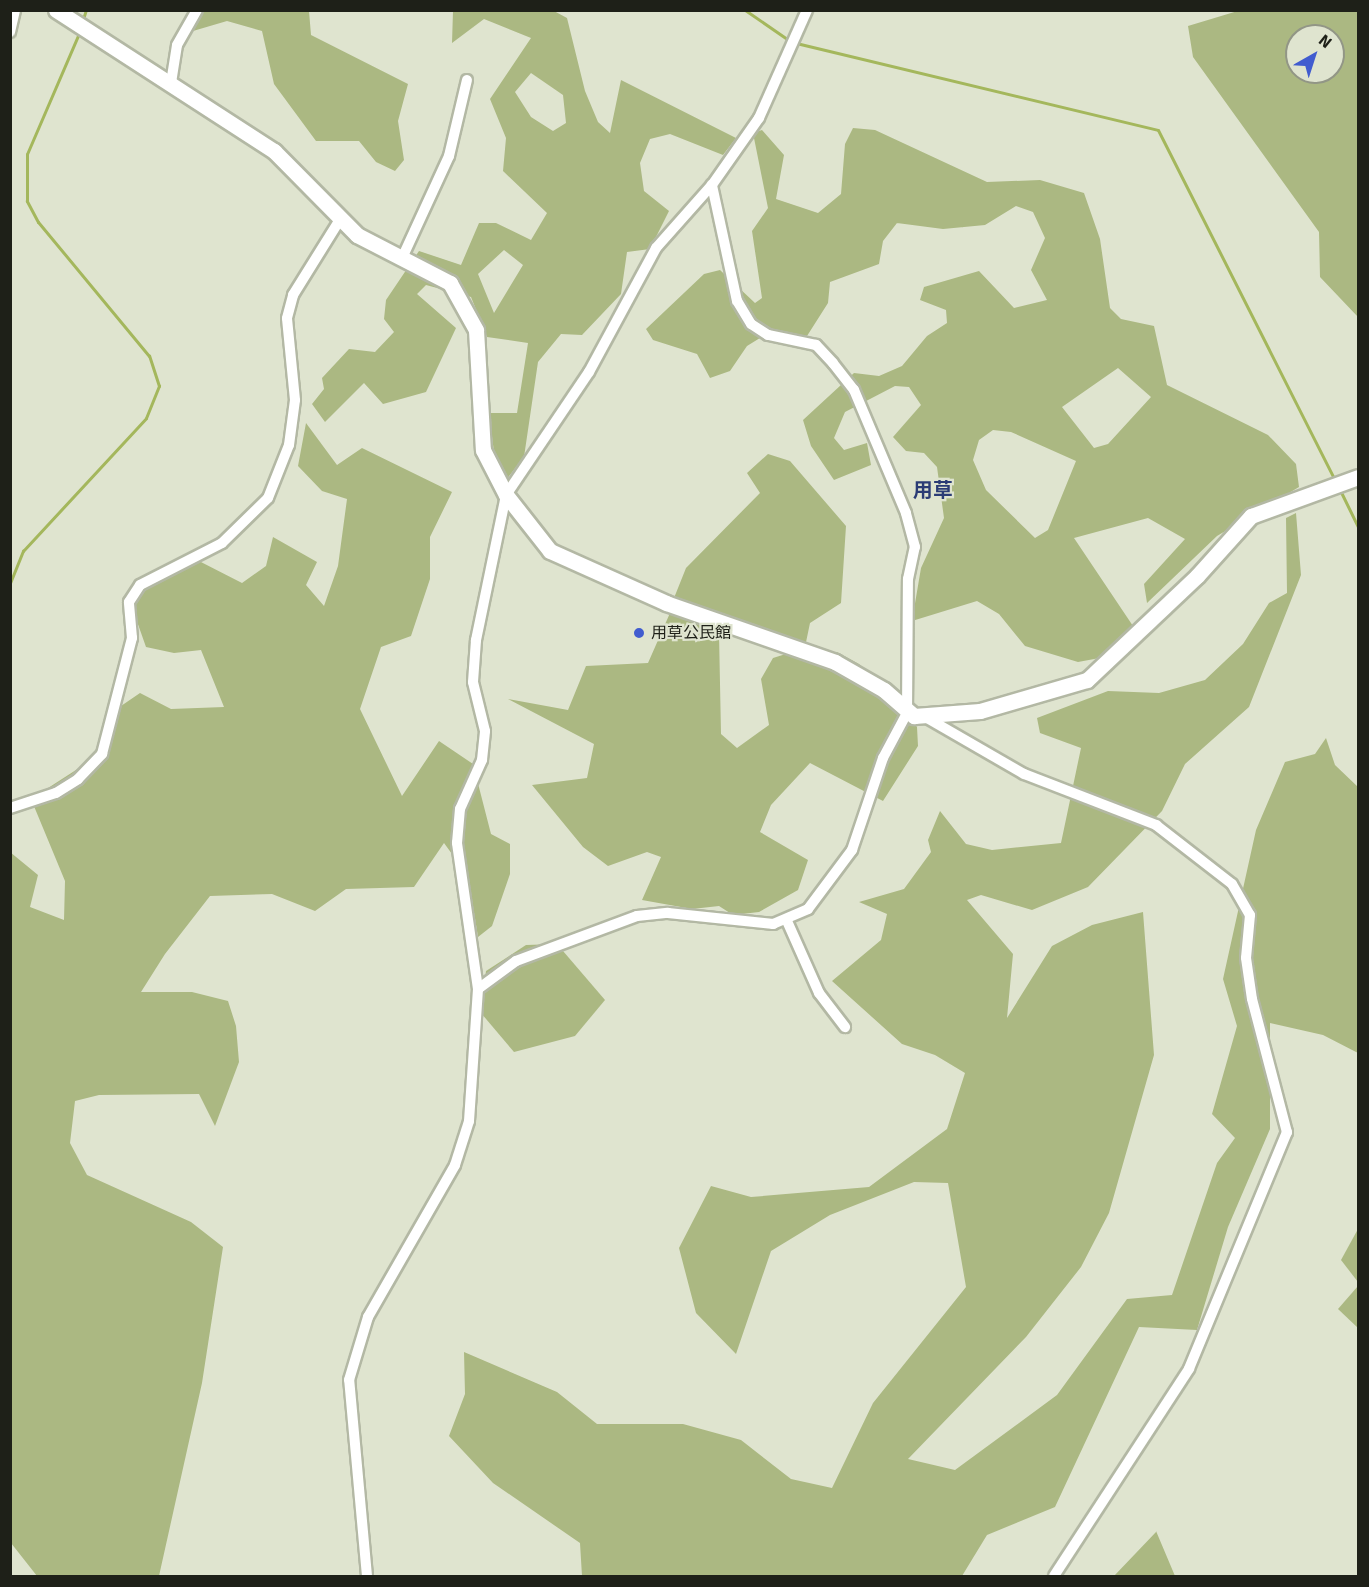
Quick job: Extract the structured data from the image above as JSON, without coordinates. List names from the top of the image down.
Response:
{
  "districts": ["用草"],
  "places": ["用草公民館"],
  "north": "top right"
}
